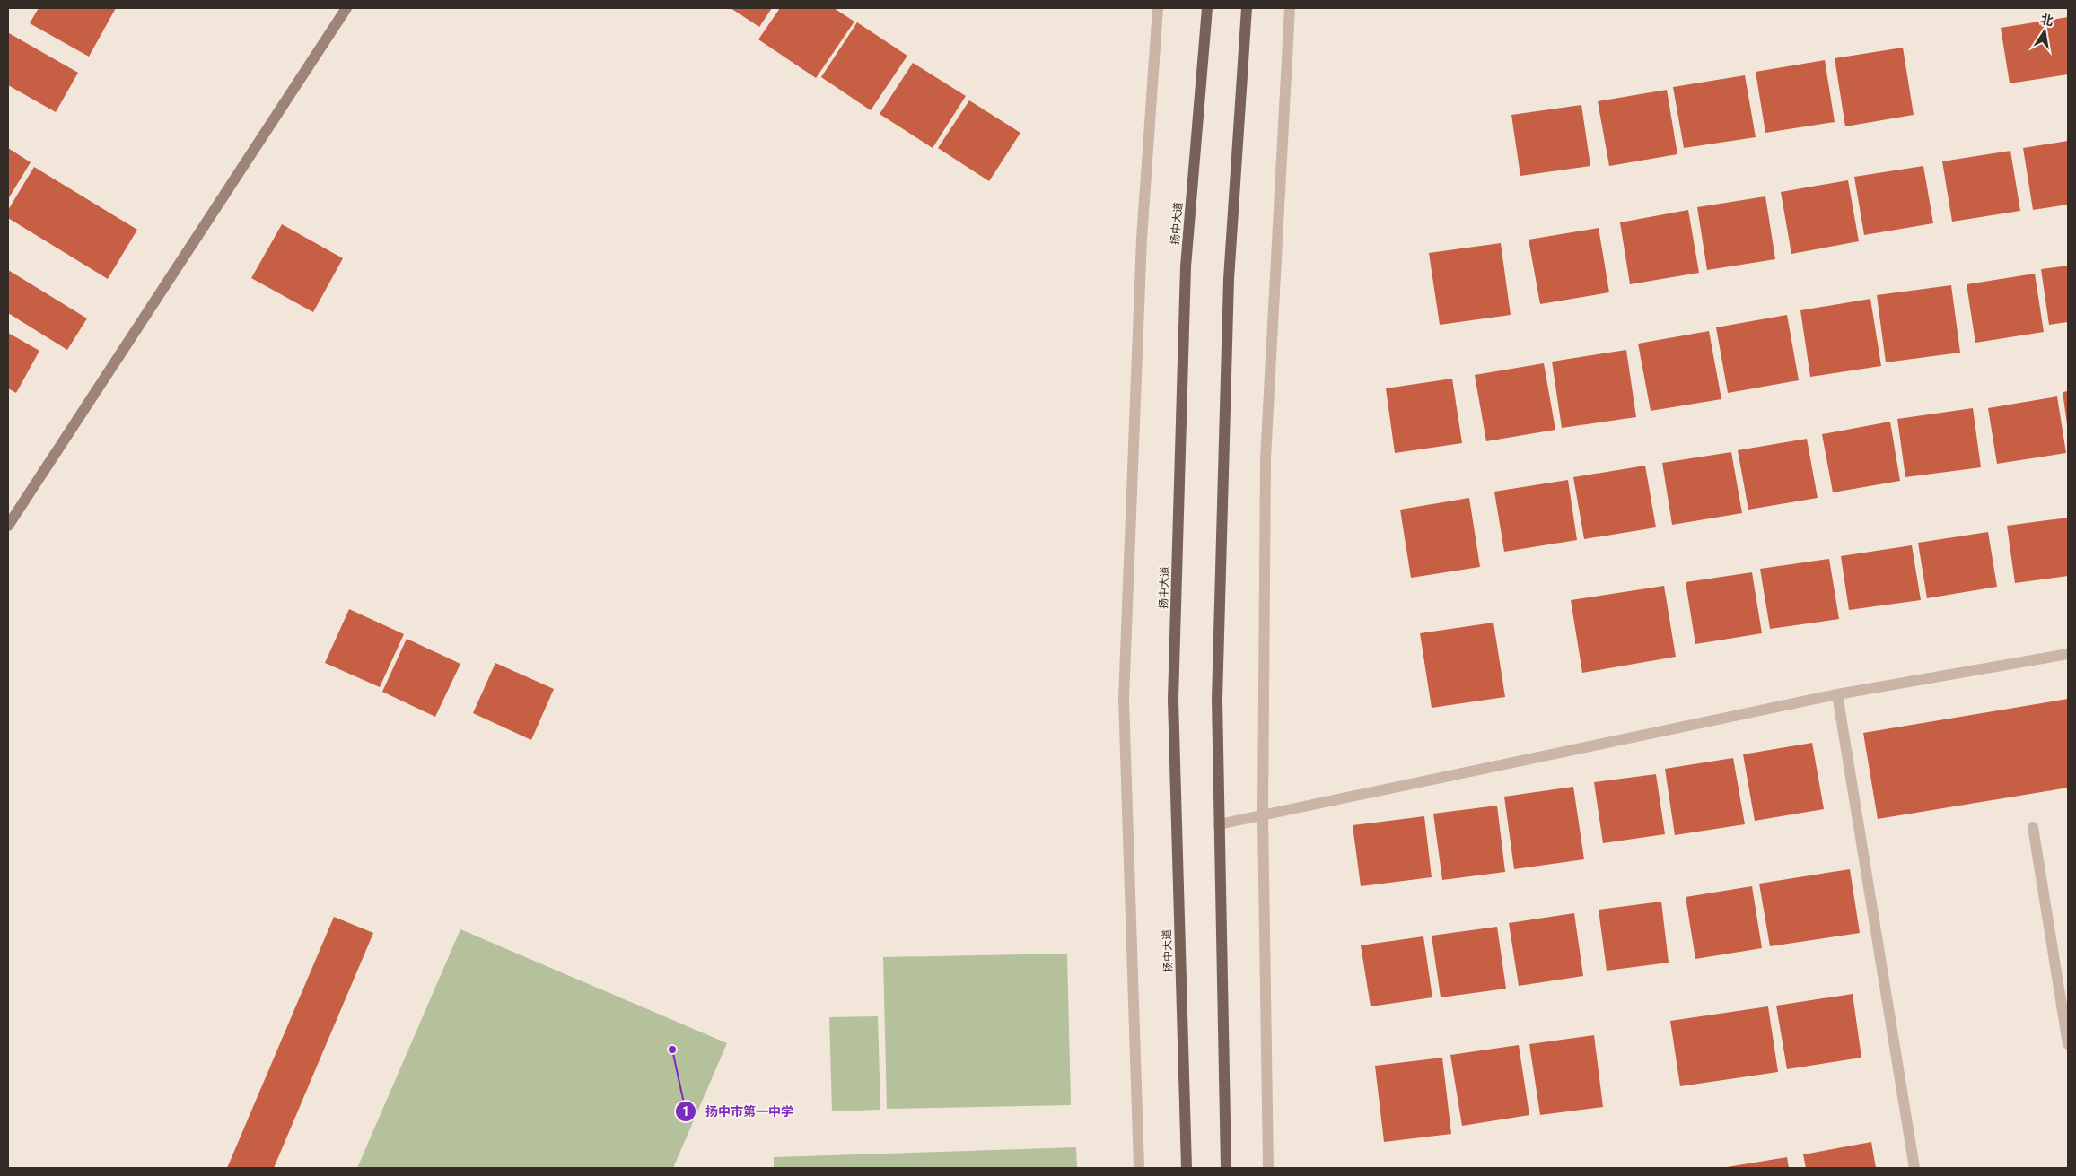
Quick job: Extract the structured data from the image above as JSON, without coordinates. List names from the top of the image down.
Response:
{
  "streets": {
    "main road": ["扬中大道"]
  },
  "places": ["扬中市第一中学"],
  "north": "top"
}
